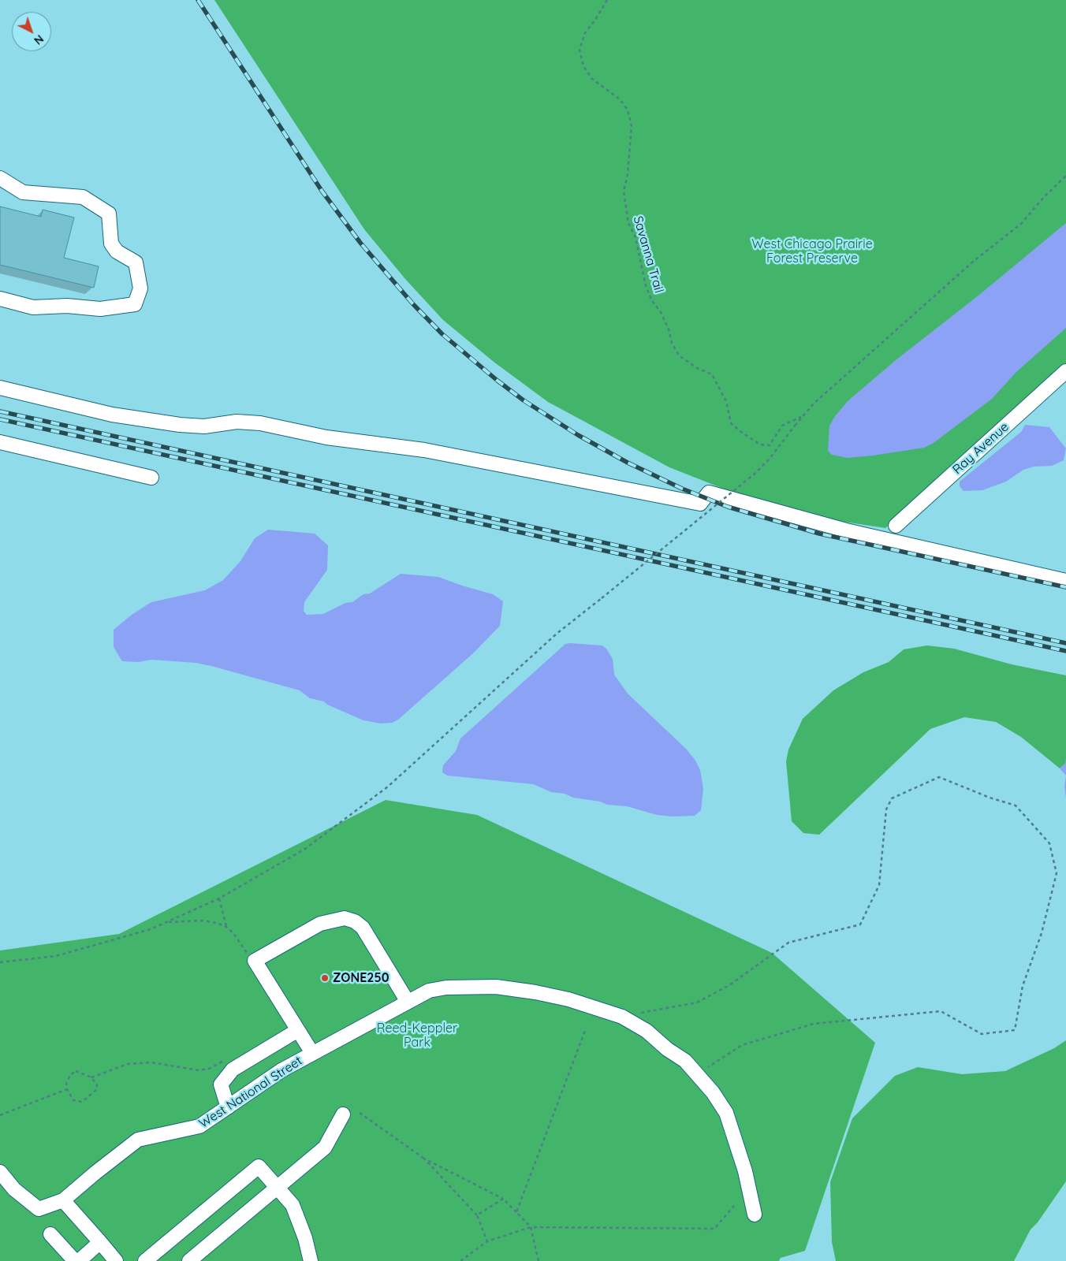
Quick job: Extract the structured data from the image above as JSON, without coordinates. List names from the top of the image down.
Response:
{
  "streets": {
    "street": ["Ray Avenue", "West National Street"],
    "path": ["Savanna Trail"]
  },
  "parks": ["West Chicago Prairie Forest Preserve", "Reed-Keppler Park"],
  "places": ["ZONE250"],
  "north": "bottom right"
}
